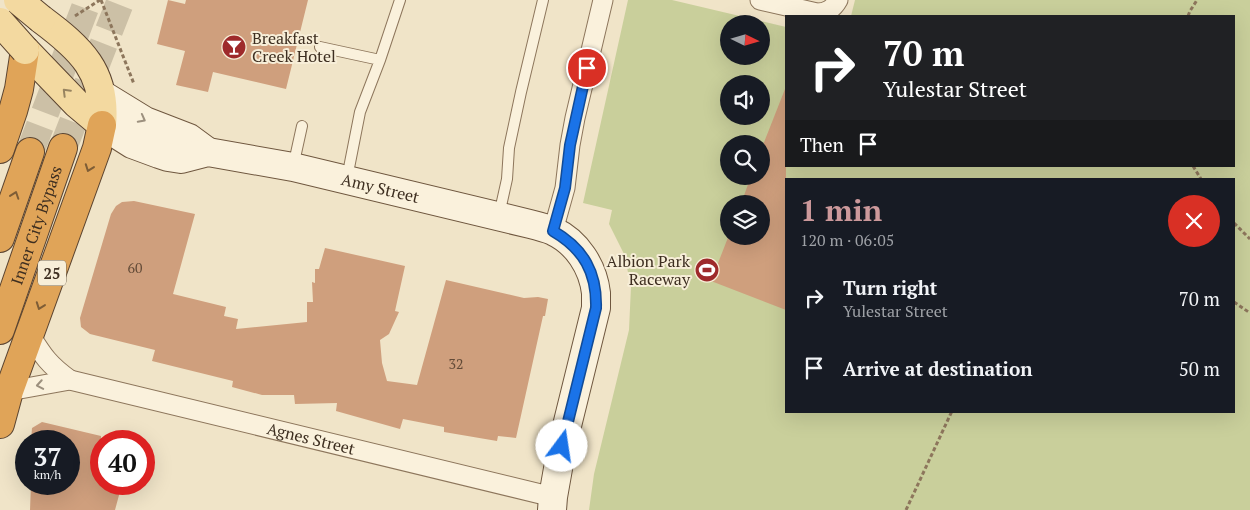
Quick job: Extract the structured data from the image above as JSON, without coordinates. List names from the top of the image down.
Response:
{
  "streets": {
    "highway": ["Inner City Bypass", "25"],
    "street": ["Amy Street", "Agnes Street"]
  },
  "crossings": [
    ["Amy Street", "25"],
    ["25", "Agnes Street"]
  ],
  "places": {
    "bar": ["Breakfast Creek Hotel"],
    "sports": ["Albion Park Raceway"]
  },
  "house_numbers": ["60", "32"],
  "north": "right",
  "page": {
    "turn": ["70 m", "Yulestar Street"],
    "then": "Then",
    "heading": ["1 min", "120 m · 06:05"],
    "list": [
      {
        "name": "Turn right",
        "note": "Yulestar Street",
        "value": "70 m"
      },
      {
        "name": "Arrive at destination",
        "value": "50 m"
      }
    ],
    "speed": "37 km/h",
    "limit": "40"
  }
}
